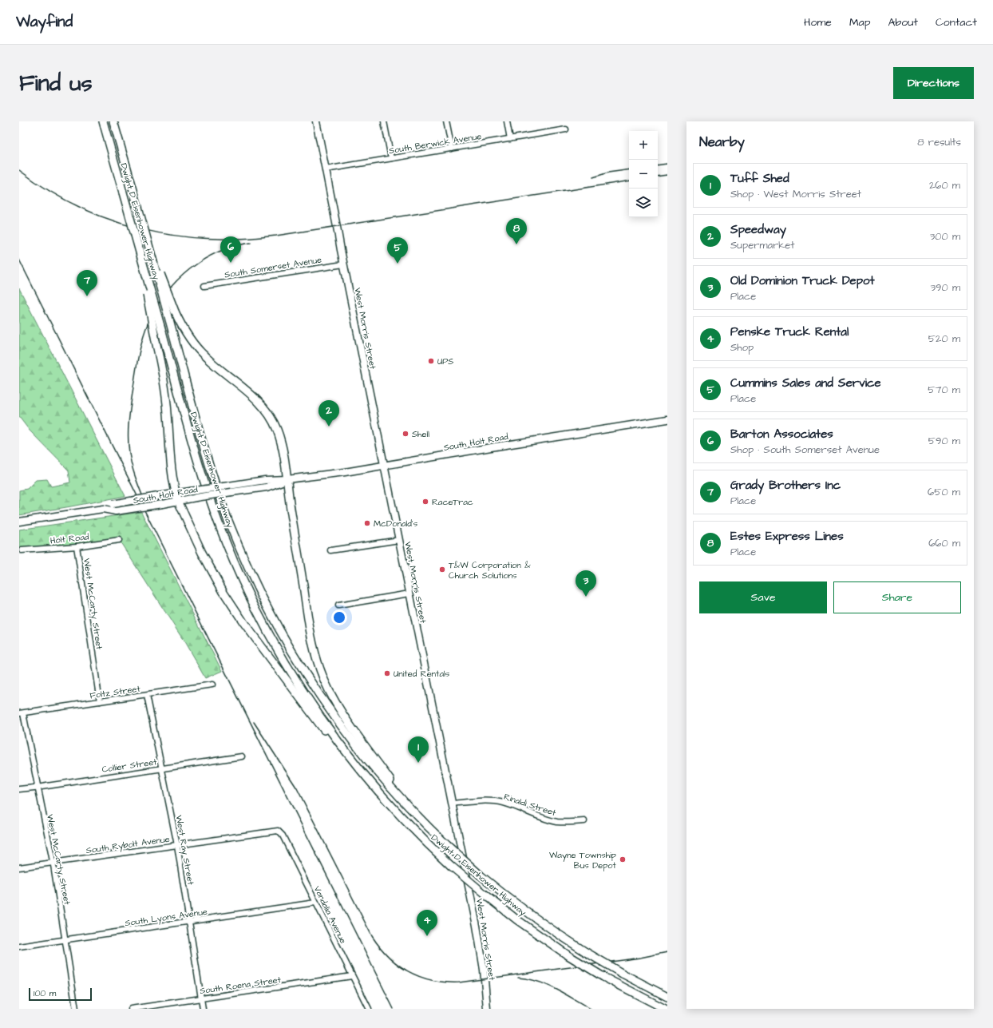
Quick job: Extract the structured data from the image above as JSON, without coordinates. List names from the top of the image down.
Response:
{
  "streets": {
    "highway": ["Dwight D Eisenhower Highway"],
    "main road": ["West Morris Street", "South Holt Road"],
    "street": [
      "South Berwick Avenue",
      "South Somerset Avenue",
      "Holt Road",
      "West McCarty Street",
      "Foltz Street",
      "Collier Street",
      "Rinaldi Street",
      "South Rybolt Avenue",
      "West Ray Street",
      "Vandalia Avenue",
      "South Lyons Avenue",
      "South Roena Street"
    ]
  },
  "crossings": [
    ["South Berwick Avenue", "West Morris Street"],
    ["South Somerset Avenue", "West Morris Street"],
    ["West Morris Street", "South Holt Road"],
    ["West Morris Street", "Rinaldi Street"],
    ["Holt Road", "West McCarty Street"],
    ["West McCarty Street", "Foltz Street"],
    ["West McCarty Street", "Collier Street"],
    ["West McCarty Street", "South Rybolt Avenue"],
    ["West McCarty Street", "South Lyons Avenue"],
    ["Foltz Street", "West Ray Street"],
    ["Collier Street", "West Ray Street"],
    ["South Rybolt Avenue", "West Ray Street"],
    ["South Rybolt Avenue", "Vandalia Avenue"],
    ["West Ray Street", "South Lyons Avenue"],
    ["West Ray Street", "South Roena Street"],
    ["Vandalia Avenue", "South Lyons Avenue"],
    ["Vandalia Avenue", "South Roena Street"]
  ],
  "places": [
    "UPS",
    "Shell",
    "RaceTrac",
    "McDonald's",
    "T&W Corporation & Church Solutions",
    "United Rentals",
    "Wayne Township Bus Depot"
  ],
  "scale_bar": "100 m",
  "page": {
    "header": "Wayfind",
    "nav": [
      "Home",
      "Map",
      "About",
      "Contact"
    ],
    "buttons": [
      "Directions",
      ["Save", "Share"]
    ],
    "title": "Find us",
    "heading": ["Nearby", "8 results"],
    "map_buttons": ["+", "−"],
    "list": [
      {
        "mark": "1",
        "name": "Tuff Shed",
        "note": "Shop · West Morris Street",
        "value": "260 m"
      },
      {
        "mark": "2",
        "name": "Speedway",
        "note": "Supermarket",
        "value": "300 m"
      },
      {
        "mark": "3",
        "name": "Old Dominion Truck Depot",
        "note": "Place",
        "value": "390 m"
      },
      {
        "mark": "4",
        "name": "Penske Truck Rental",
        "note": "Shop",
        "value": "520 m"
      },
      {
        "mark": "5",
        "name": "Cummins Sales and Service",
        "note": "Place",
        "value": "570 m"
      },
      {
        "mark": "6",
        "name": "Barton Associates",
        "note": "Shop · South Somerset Avenue",
        "value": "590 m"
      },
      {
        "mark": "7",
        "name": "Grady Brothers Inc",
        "note": "Place",
        "value": "650 m"
      },
      {
        "mark": "8",
        "name": "Estes Express Lines",
        "note": "Place",
        "value": "660 m"
      }
    ],
    "pins": [
      "8",
      "6",
      "5",
      "7",
      "2",
      "3",
      "1",
      "4"
    ],
    "scale": "100 m"
  }
}
